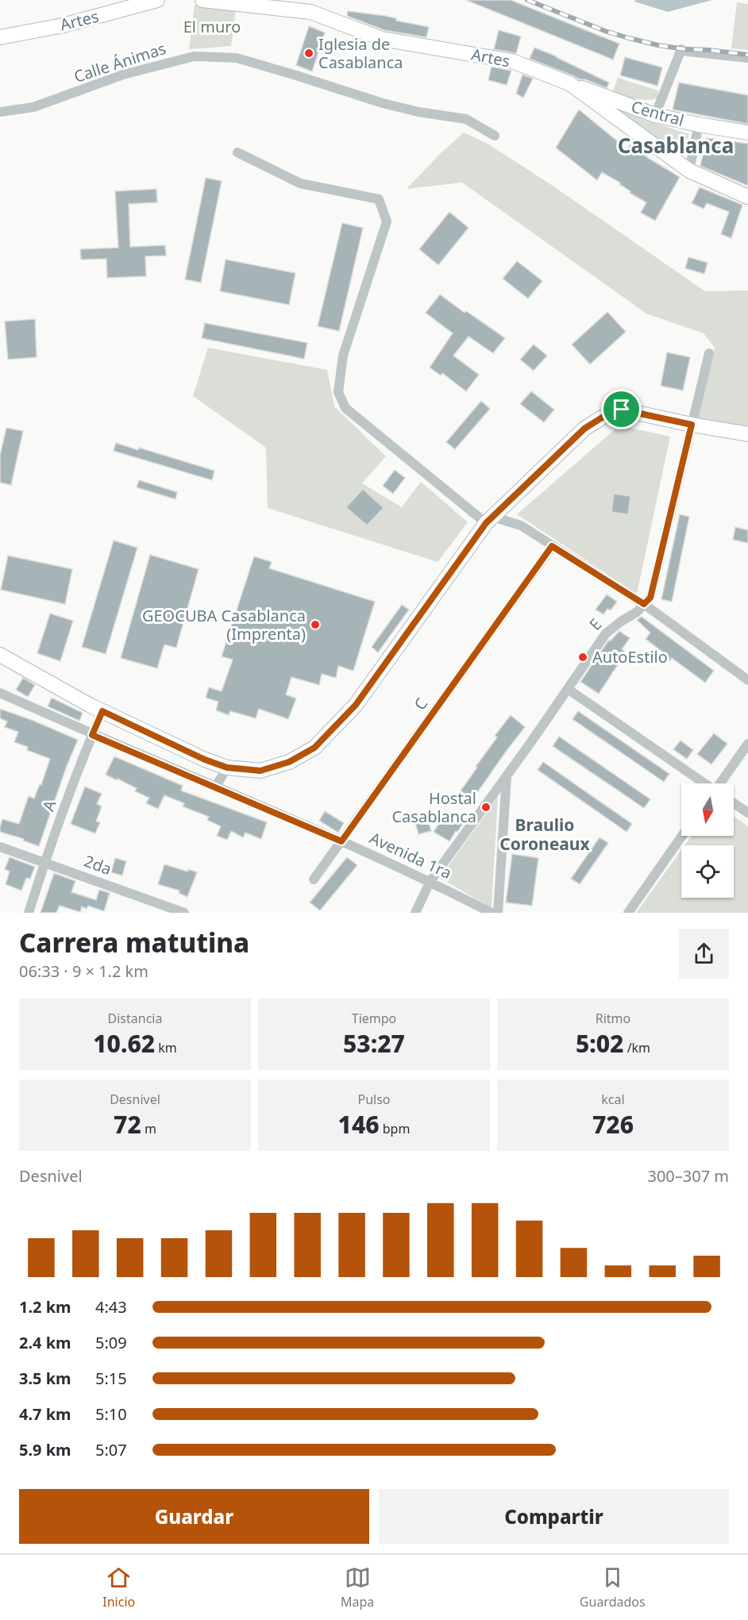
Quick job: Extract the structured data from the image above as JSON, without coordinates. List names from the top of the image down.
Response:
{
  "streets": {
    "main road": ["Artes", "Central"],
    "street": [
      "Calle Ánimas",
      "E",
      "C",
      "A",
      "Avenida 1ra",
      "2da"
    ]
  },
  "crossings": [
    ["Artes", "Central"],
    ["E", "Avenida 1ra"],
    ["C", "Avenida 1ra"],
    ["A", "Avenida 1ra"],
    ["A", "2da"]
  ],
  "districts": ["Casablanca", "Braulio Coroneaux"],
  "parks": ["El muro"],
  "places": [
    "Iglesia de Casablanca",
    "GEOCUBA Casablanca (Imprenta)",
    "AutoEstilo",
    "Hostal Casablanca"
  ],
  "north": "bottom",
  "page": {
    "heading": ["Carrera matutina", "06:33 · 9 × 1.2 km"],
    "stats": [
      ["Distancia", "10.62 km"],
      ["Tiempo", "53:27"],
      ["Ritmo", "5:02 /km"],
      ["Desnivel", "72 m"],
      ["Pulso", "146 bpm"],
      ["kcal", "726"]
    ],
    "chart": ["Desnivel", "300–307 m"],
    "list": [
      {
        "name": "1.2 km",
        "note": "4:43"
      },
      {
        "name": "2.4 km",
        "note": "5:09"
      },
      {
        "name": "3.5 km",
        "note": "5:15"
      },
      {
        "name": "4.7 km",
        "note": "5:10"
      },
      {
        "name": "5.9 km",
        "note": "5:07"
      }
    ],
    "buttons": ["Guardar", "Compartir"],
    "tabs": ["Inicio", "Mapa", "Guardados"]
  }
}
